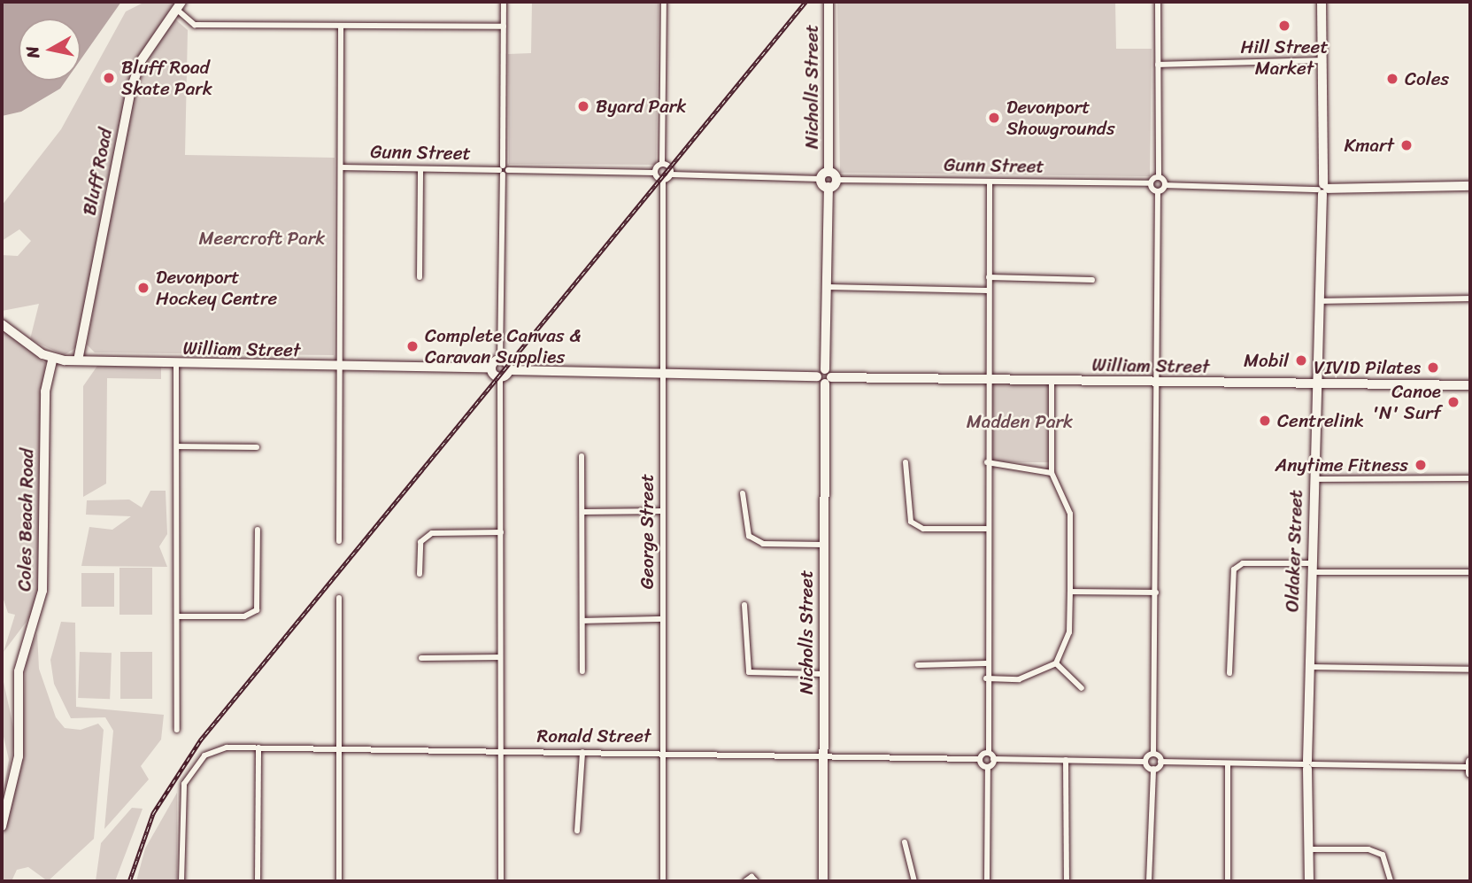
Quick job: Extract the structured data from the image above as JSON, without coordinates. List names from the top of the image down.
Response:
{
  "streets": {
    "street": [
      "Nicholls Street",
      "Gunn Street",
      "Bluff Road",
      "William Street",
      "Coles Beach Road",
      "George Street",
      "Oldaker Street",
      "Ronald Street"
    ]
  },
  "crossings": [
    ["Nicholls Street", "William Street"],
    ["Nicholls Street", "Ronald Street"],
    ["Bluff Road", "William Street"],
    ["William Street", "Coles Beach Road"],
    ["William Street", "Oldaker Street"],
    ["George Street", "Ronald Street"]
  ],
  "parks": ["Meercroft Park", "Madden Park"],
  "places": [
    "Hill Street Market",
    "Bluff Road Skate Park",
    "Coles",
    "Byard Park",
    "Devonport Showgrounds",
    "Kmart",
    "Devonport Hockey Centre",
    "Complete Canvas & Caravan Supplies",
    "Mobil",
    "VIVID Pilates",
    "Canoe 'N' Surf",
    "Centrelink",
    "Anytime Fitness"
  ],
  "north": "left"
}
